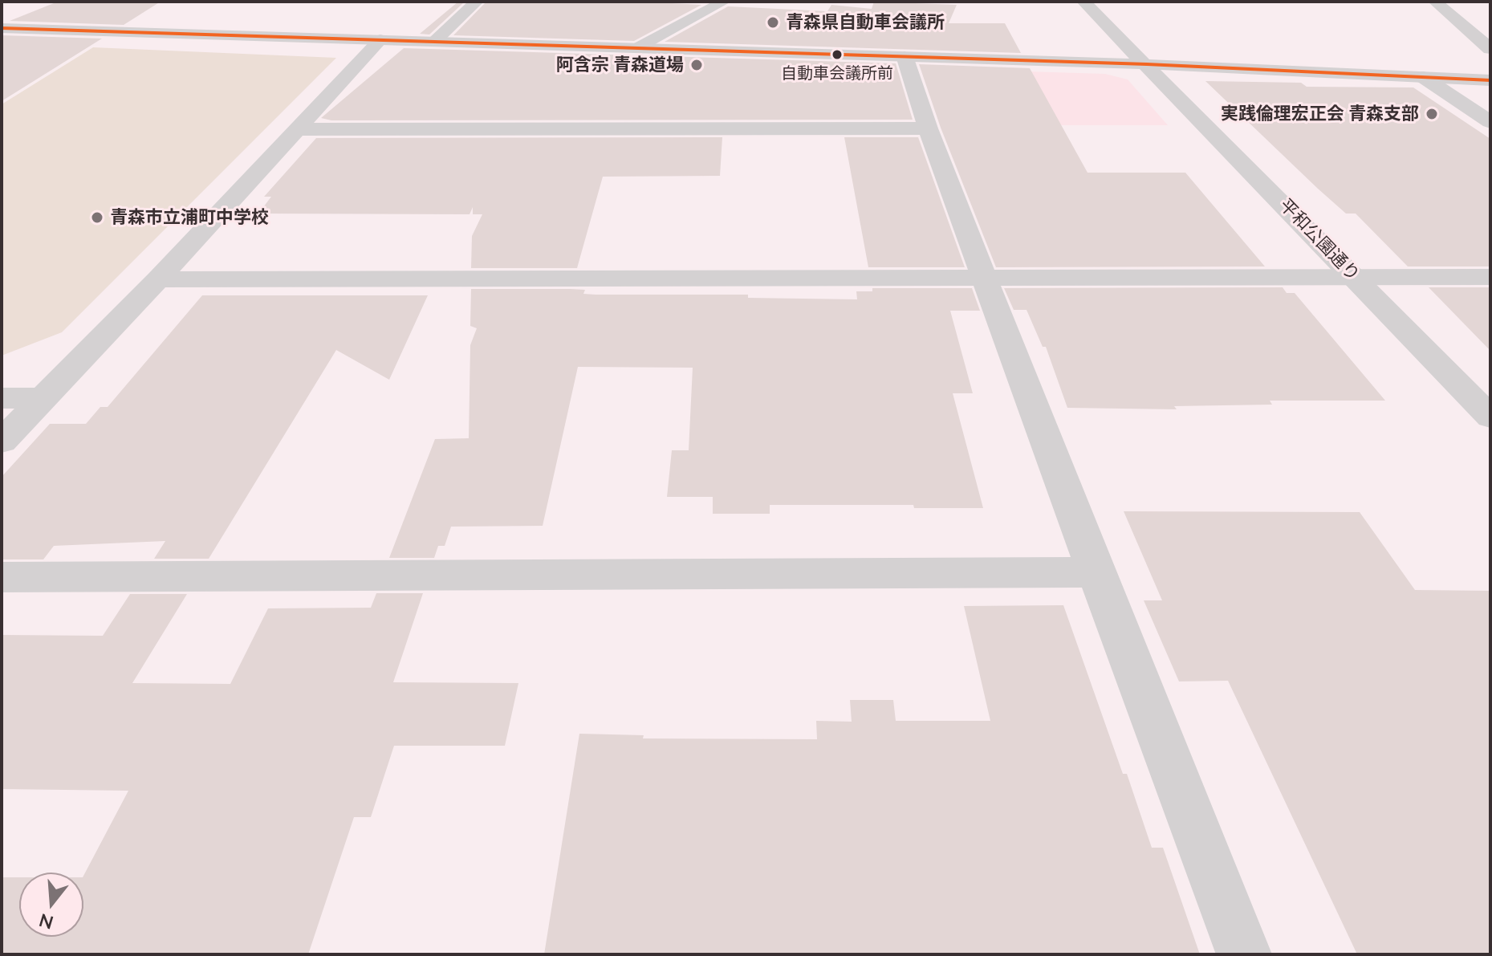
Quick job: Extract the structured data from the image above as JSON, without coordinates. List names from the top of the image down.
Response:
{
  "streets": {
    "street": ["平和公園通り"]
  },
  "places": [
    "青森県自動車会議所",
    "自動車会議所前",
    "阿含宗 青森道場",
    "実践倫理宏正会 青森支部",
    "青森市立浦町中学校"
  ],
  "north": "bottom"
}
